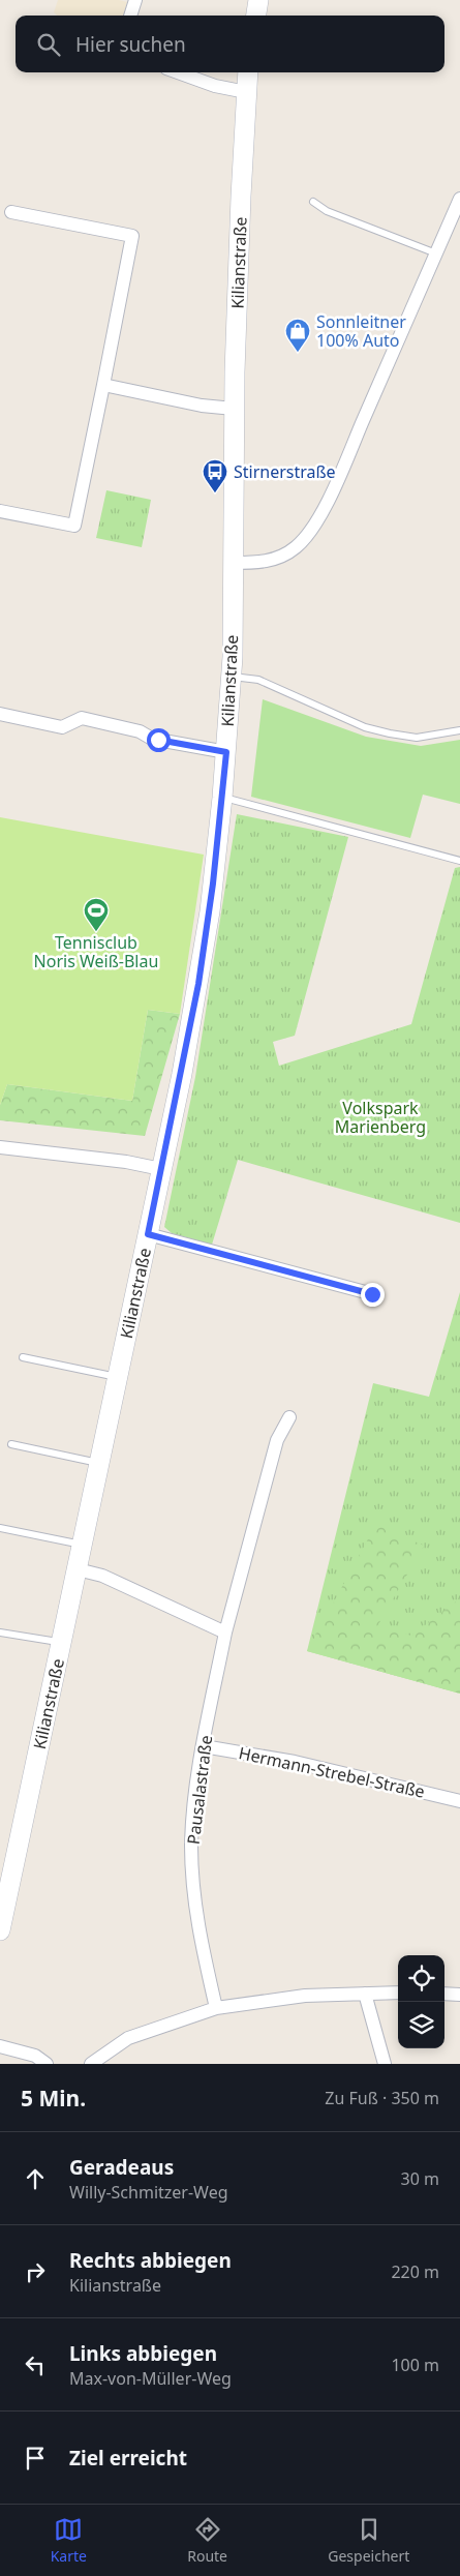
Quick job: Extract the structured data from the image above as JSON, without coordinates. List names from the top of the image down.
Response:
{
  "streets": {
    "main road": ["Kilianstraße"],
    "street": ["Hermann-Strebel-Straße", "Pausalastraße"]
  },
  "crossings": [
    ["Hermann-Strebel-Straße", "Pausalastraße"]
  ],
  "parks": ["Volkspark Marienberg"],
  "places": {
    "shop": ["Sonnleitner 100% Auto"],
    "bus stop": ["Stirnerstraße"],
    "sports": ["Tennisclub Noris Weiß-Blau"]
  },
  "page": {
    "search": "Hier suchen",
    "heading": ["5 Min.", "Zu Fuß · 350 m"],
    "list": [
      ["Geradeaus", "Willy-Schmitzer-Weg", "30 m"],
      ["Rechts abbiegen", "Kilianstraße", "220 m"],
      ["Links abbiegen", "Max-von-Müller-Weg", "100 m"],
      "Ziel erreicht"
    ],
    "nav": ["Karte", "Route", "Gespeichert"]
  }
}
